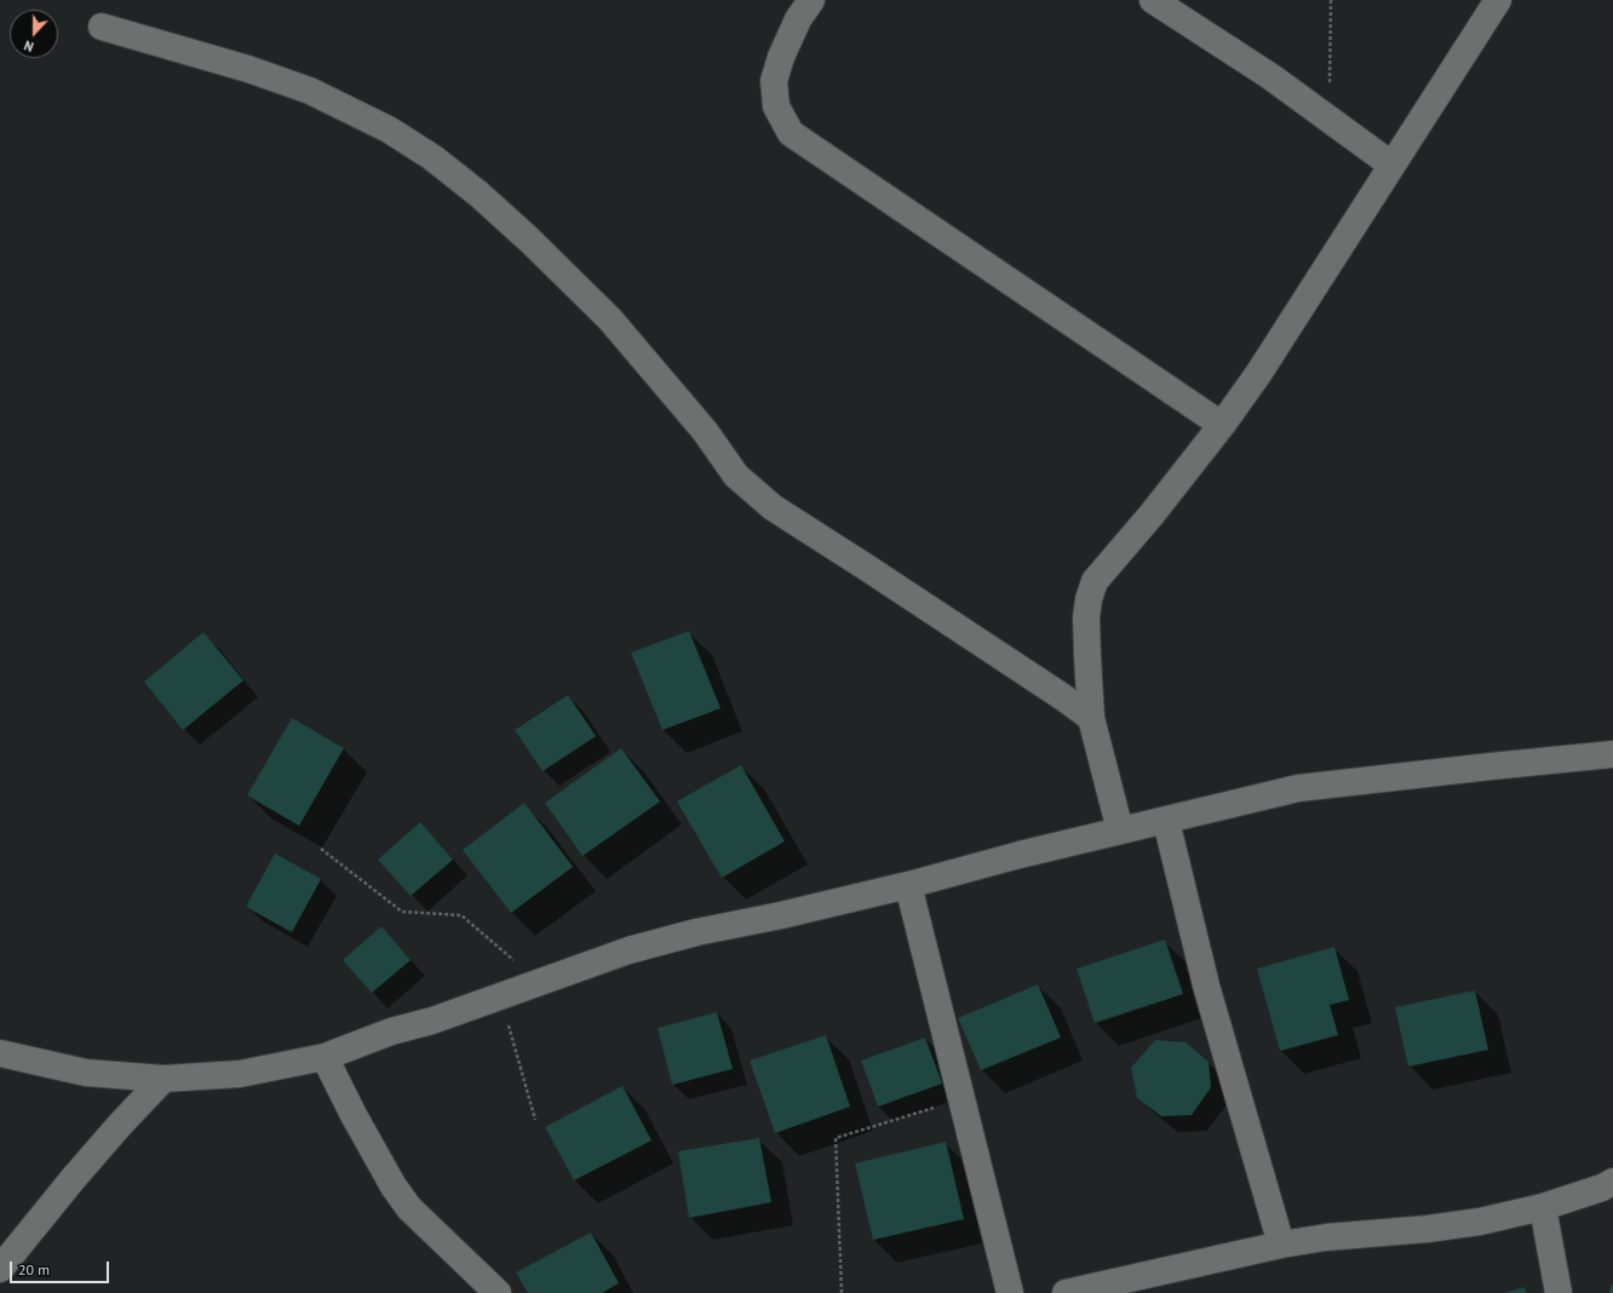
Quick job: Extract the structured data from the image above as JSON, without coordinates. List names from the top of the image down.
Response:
{
  "scale_bar": "20 m",
  "north": "bottom"
}
